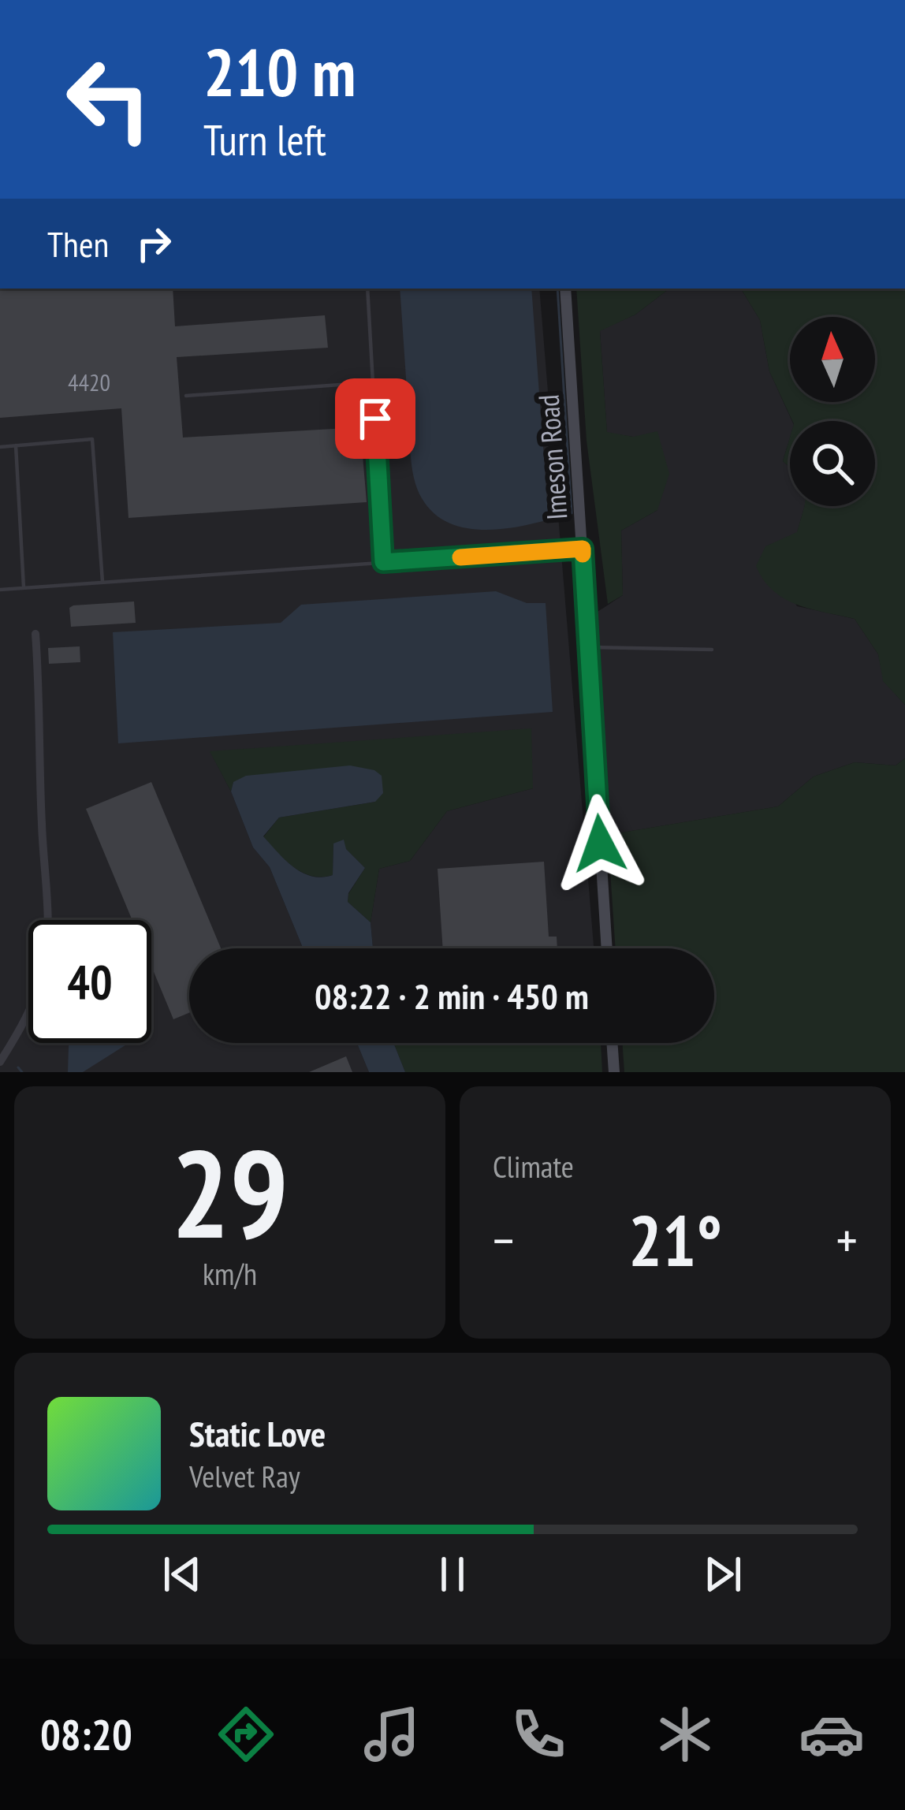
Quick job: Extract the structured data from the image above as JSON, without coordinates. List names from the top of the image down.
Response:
{
  "streets": {
    "street": ["Imeson Road"]
  },
  "house_numbers": ["4420"],
  "north": "top",
  "page": {
    "turn": ["210 m", "Turn left"],
    "then": "Then",
    "limit": "40",
    "trip": "08:22 · 2 min · 450 m",
    "tile": [
      ["29", "km/h"],
      "Climate"
    ],
    "heat": ["−", "21°", "+"],
    "song": ["Static Love", "Velvet Ray"],
    "tabs": "08:20"
  }
}
